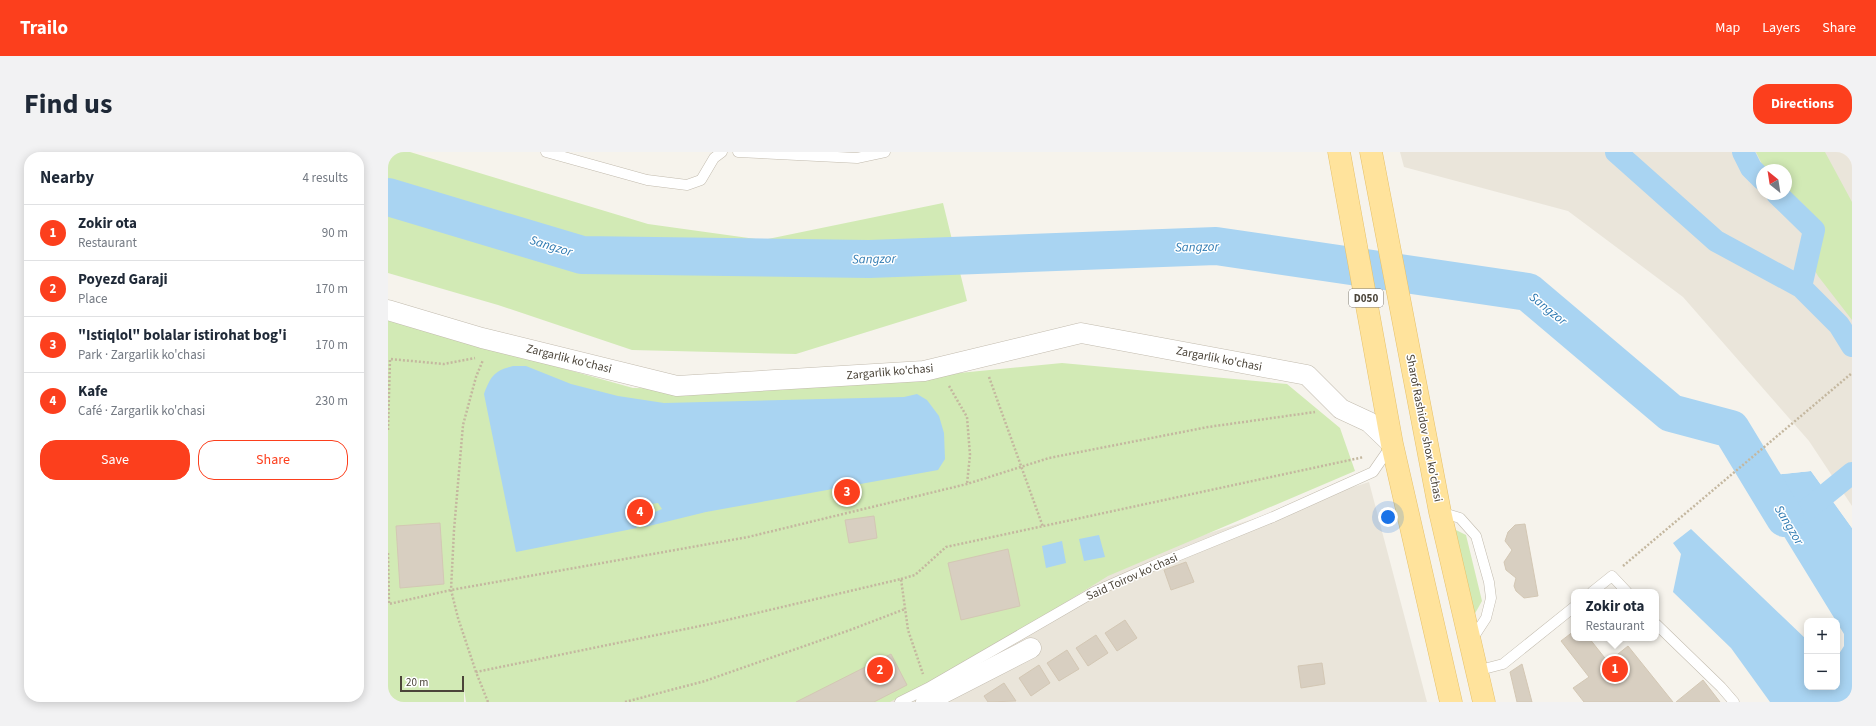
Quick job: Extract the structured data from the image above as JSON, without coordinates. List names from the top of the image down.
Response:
{
  "streets": {
    "main road": ["D050", "Sharof Rashidov shox ko'chasi"],
    "street": ["Zargarlik ko'chasi"],
    "lane": ["Said Toirov ko'chasi"]
  },
  "crossings": [
    ["D050", "Zargarlik ko'chasi"],
    ["D050", "Said Toirov ko'chasi"],
    ["Zargarlik ko'chasi", "Said Toirov ko'chasi"]
  ],
  "water": ["Sangzor"],
  "scale_bar": "20 m",
  "north": "top left",
  "page": {
    "header": "Trailo",
    "nav": ["Map", "Layers", "Share"],
    "title": "Find us",
    "buttons": [
      "Directions",
      ["Save", "Share"]
    ],
    "heading": ["Nearby", "4 results"],
    "list": [
      {
        "mark": "1",
        "name": "Zokir ota",
        "note": "Restaurant",
        "value": "90 m"
      },
      {
        "mark": "2",
        "name": "Poyezd Garaji",
        "note": "Place",
        "value": "170 m"
      },
      {
        "mark": "3",
        "name": "\"Istiqlol\" bolalar istirohat bog'i",
        "note": "Park · Zargarlik ko'chasi",
        "value": "170 m"
      },
      {
        "mark": "4",
        "name": "Kafe",
        "note": "Café · Zargarlik ko'chasi",
        "value": "230 m"
      }
    ],
    "pins": [
      "3",
      "4",
      "1",
      "2"
    ],
    "popup": ["Zokir ota", "Restaurant"],
    "map_buttons": ["+", "−"],
    "scale": "20 m"
  }
}
